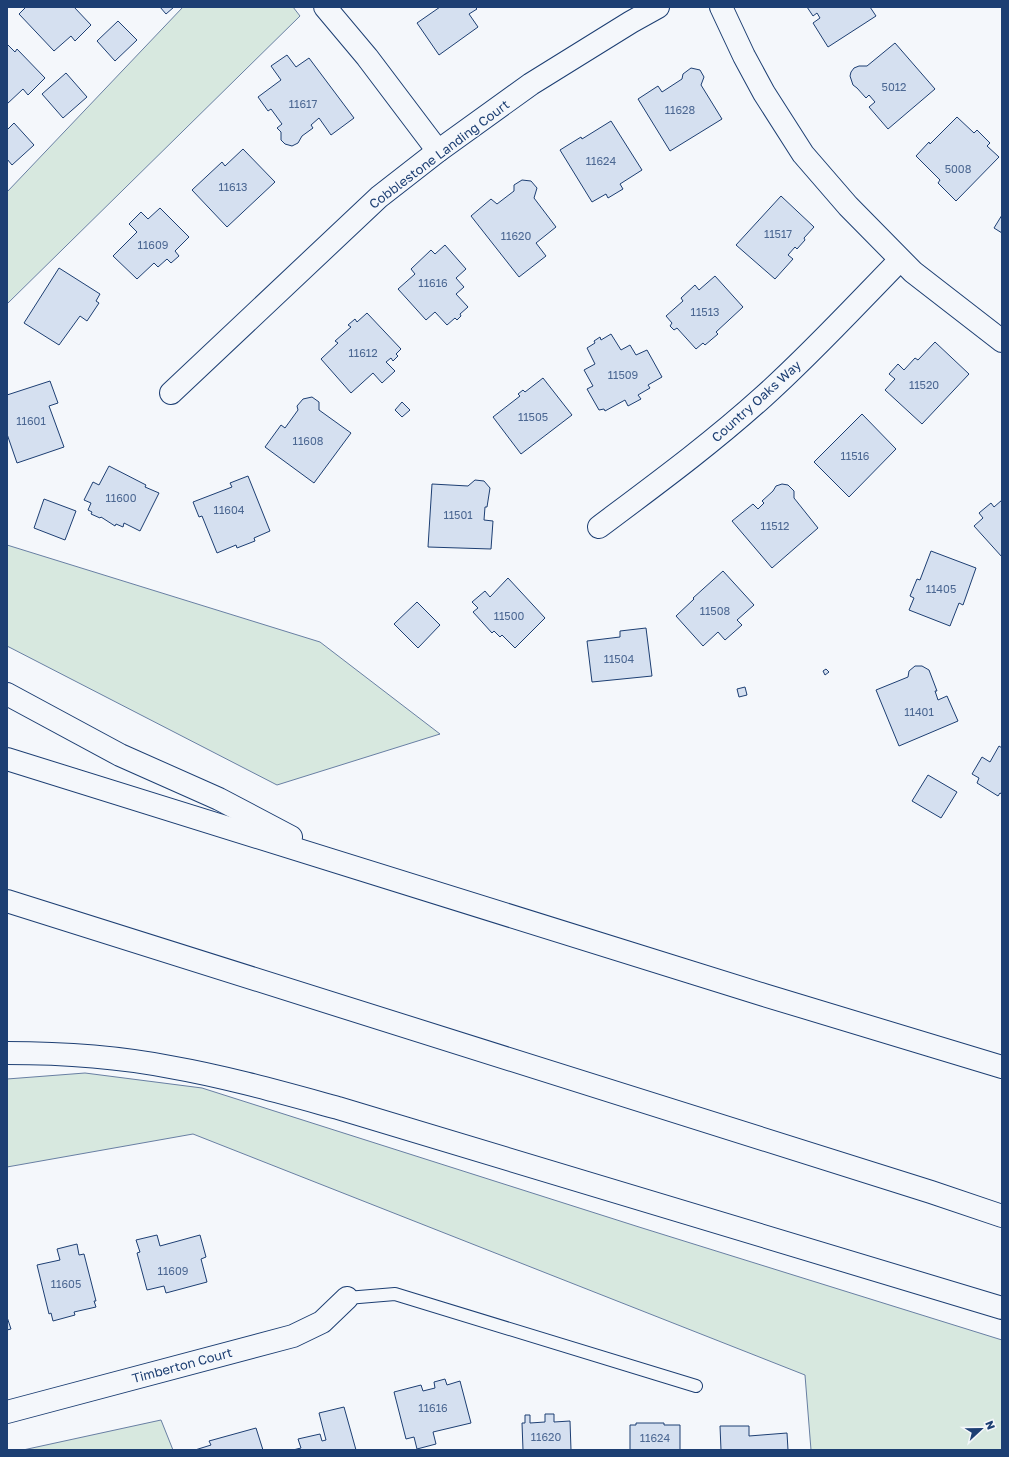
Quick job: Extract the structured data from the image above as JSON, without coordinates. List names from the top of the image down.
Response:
{
  "streets": {
    "main road": ["Cobblestone Landing Court", "Country Oaks Way", "Timberton Court"]
  },
  "house_numbers": [
    "5012",
    "11617",
    "11628",
    "11624",
    "5008",
    "11613",
    "11517",
    "11620",
    "11609",
    "11616",
    "11513",
    "11612",
    "11509",
    "11520",
    "11505",
    "11601",
    "11608",
    "11516",
    "11600",
    "11604",
    "11501",
    "11512",
    "11405",
    "11508",
    "11500",
    "11504",
    "11401",
    "11609",
    "11605",
    "11616",
    "11620",
    "11624"
  ],
  "north": "right"
}
